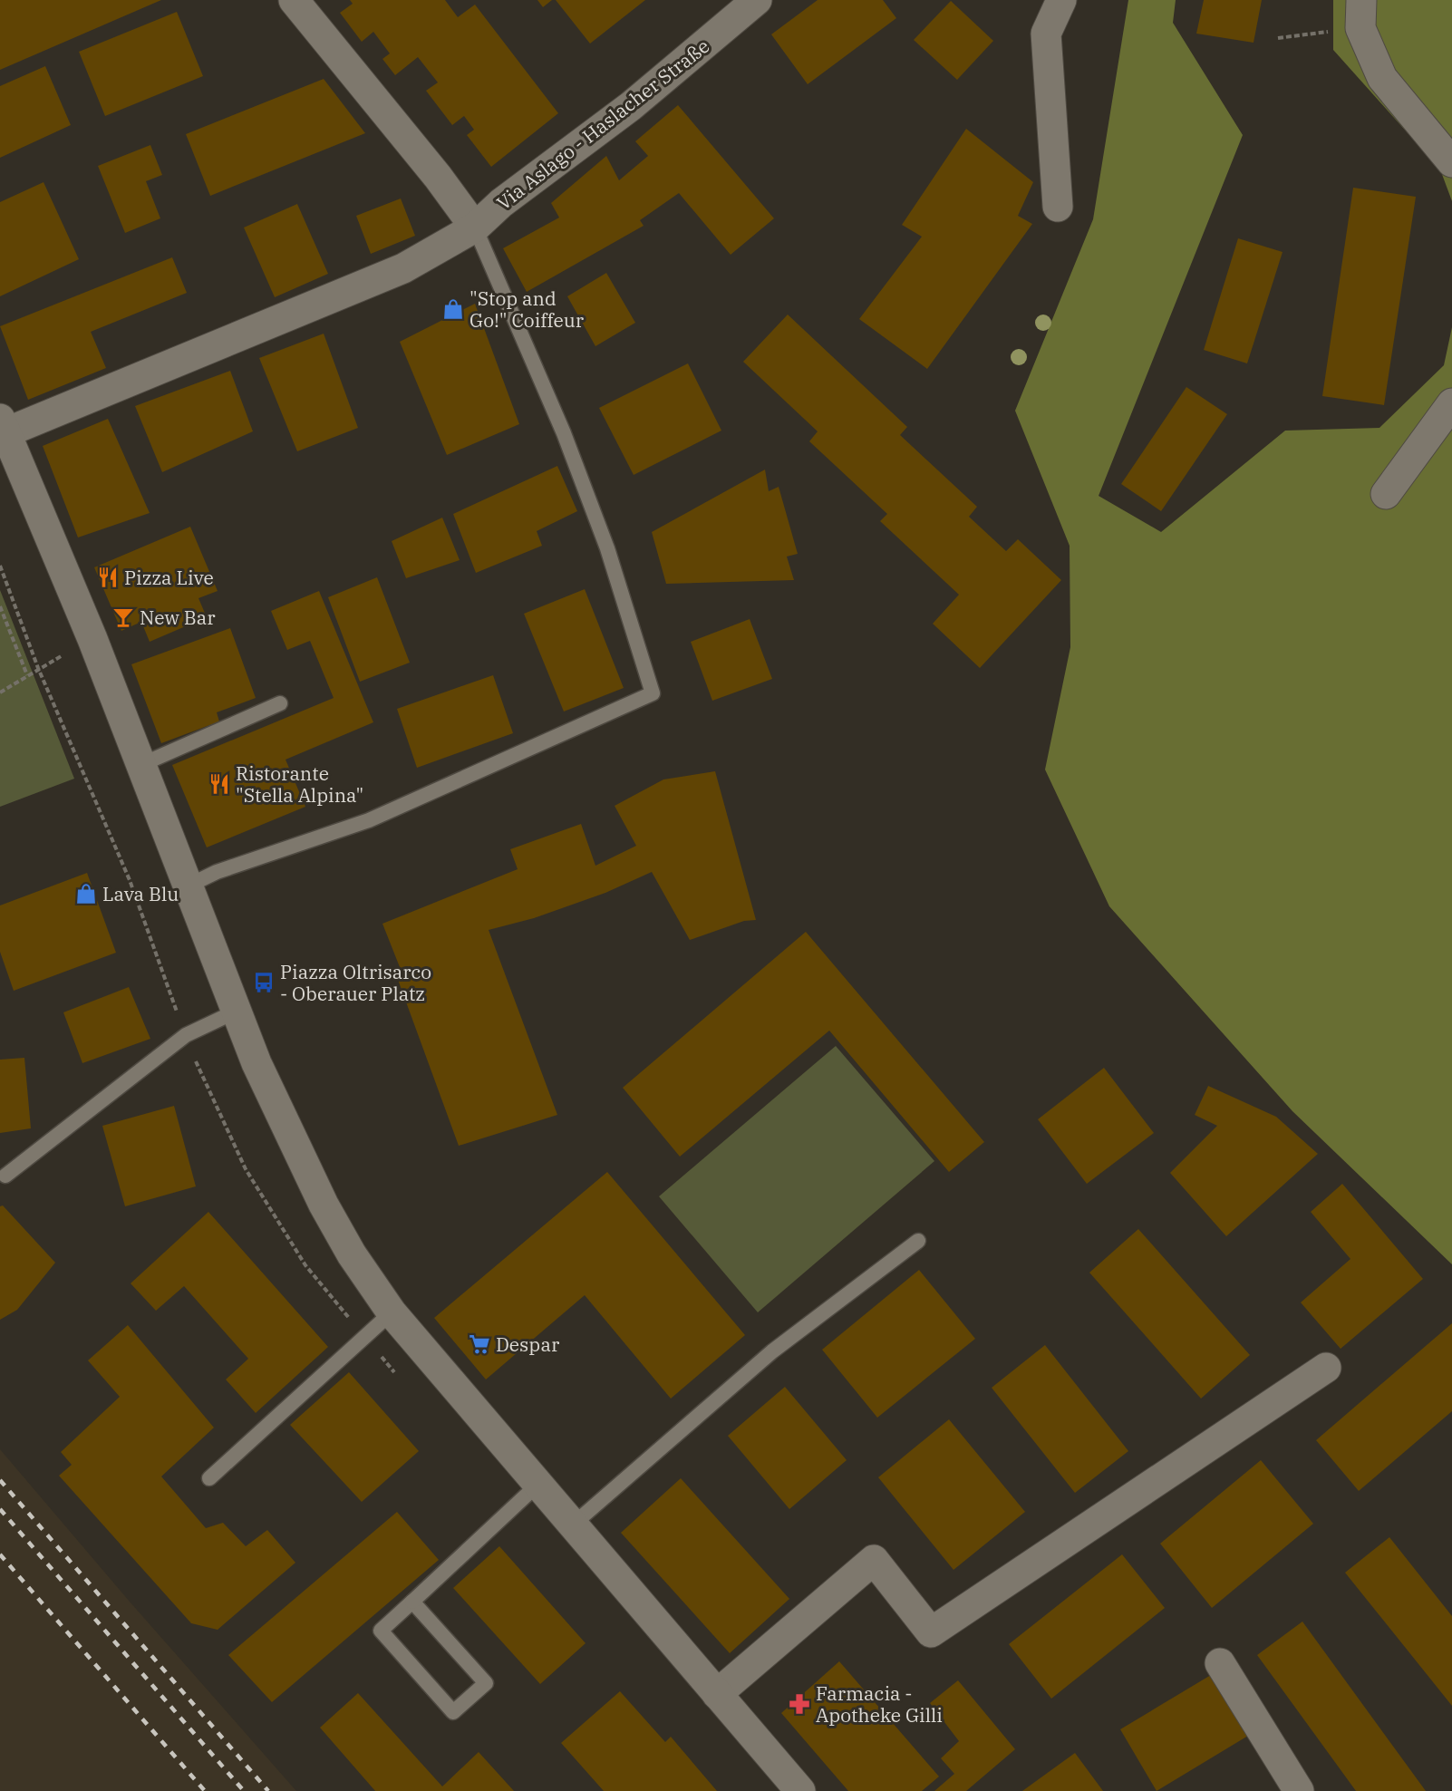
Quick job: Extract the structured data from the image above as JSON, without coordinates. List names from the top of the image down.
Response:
{
  "streets": {
    "street": ["Via Aslago - Haslacher Straße"]
  },
  "places": {
    "shop": ["\"Stop and Go!\" Coiffeur", "Lava Blu"],
    "restaurant": ["Pizza Live", "Ristorante \"Stella Alpina\""],
    "bar": ["New Bar"],
    "bus stop": ["Piazza Oltrisarco - Oberauer Platz"],
    "supermarket": ["Despar"],
    "pharmacy": ["Farmacia - Apotheke Gilli"]
  }
}
